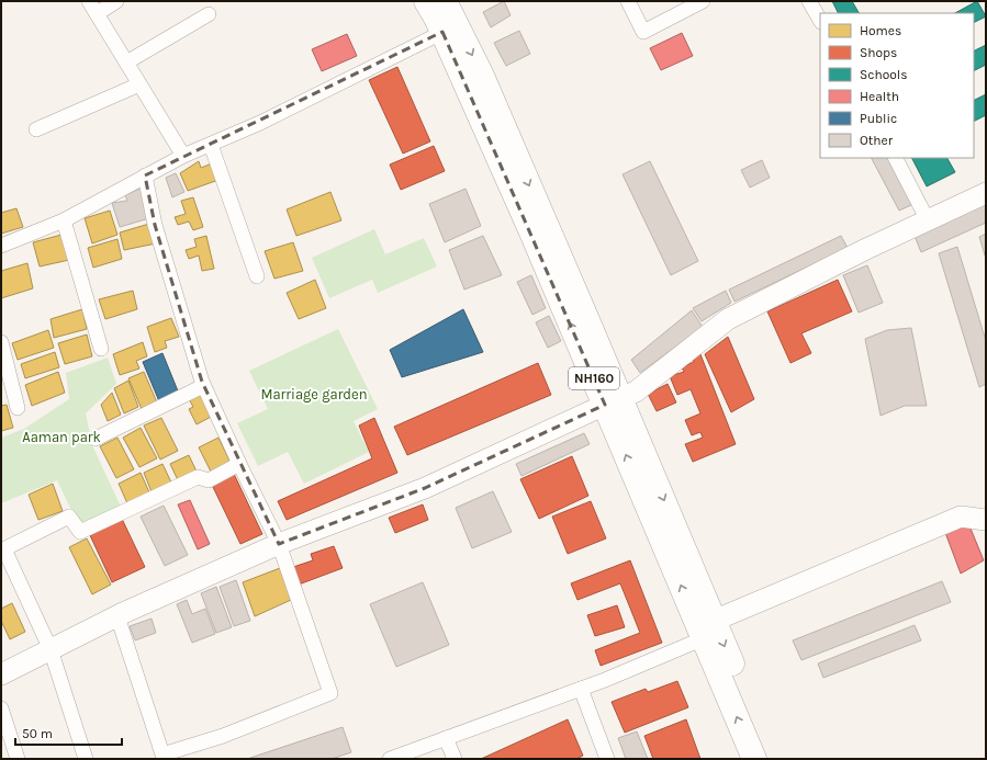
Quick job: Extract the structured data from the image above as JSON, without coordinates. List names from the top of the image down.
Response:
{
  "streets": {
    "highway": ["NH160"]
  },
  "parks": ["Marriage garden", "Aaman park"],
  "legend": [
    "Homes",
    "Shops",
    "Schools",
    "Health",
    "Public",
    "Other"
  ],
  "scale_bar": "50 m"
}
